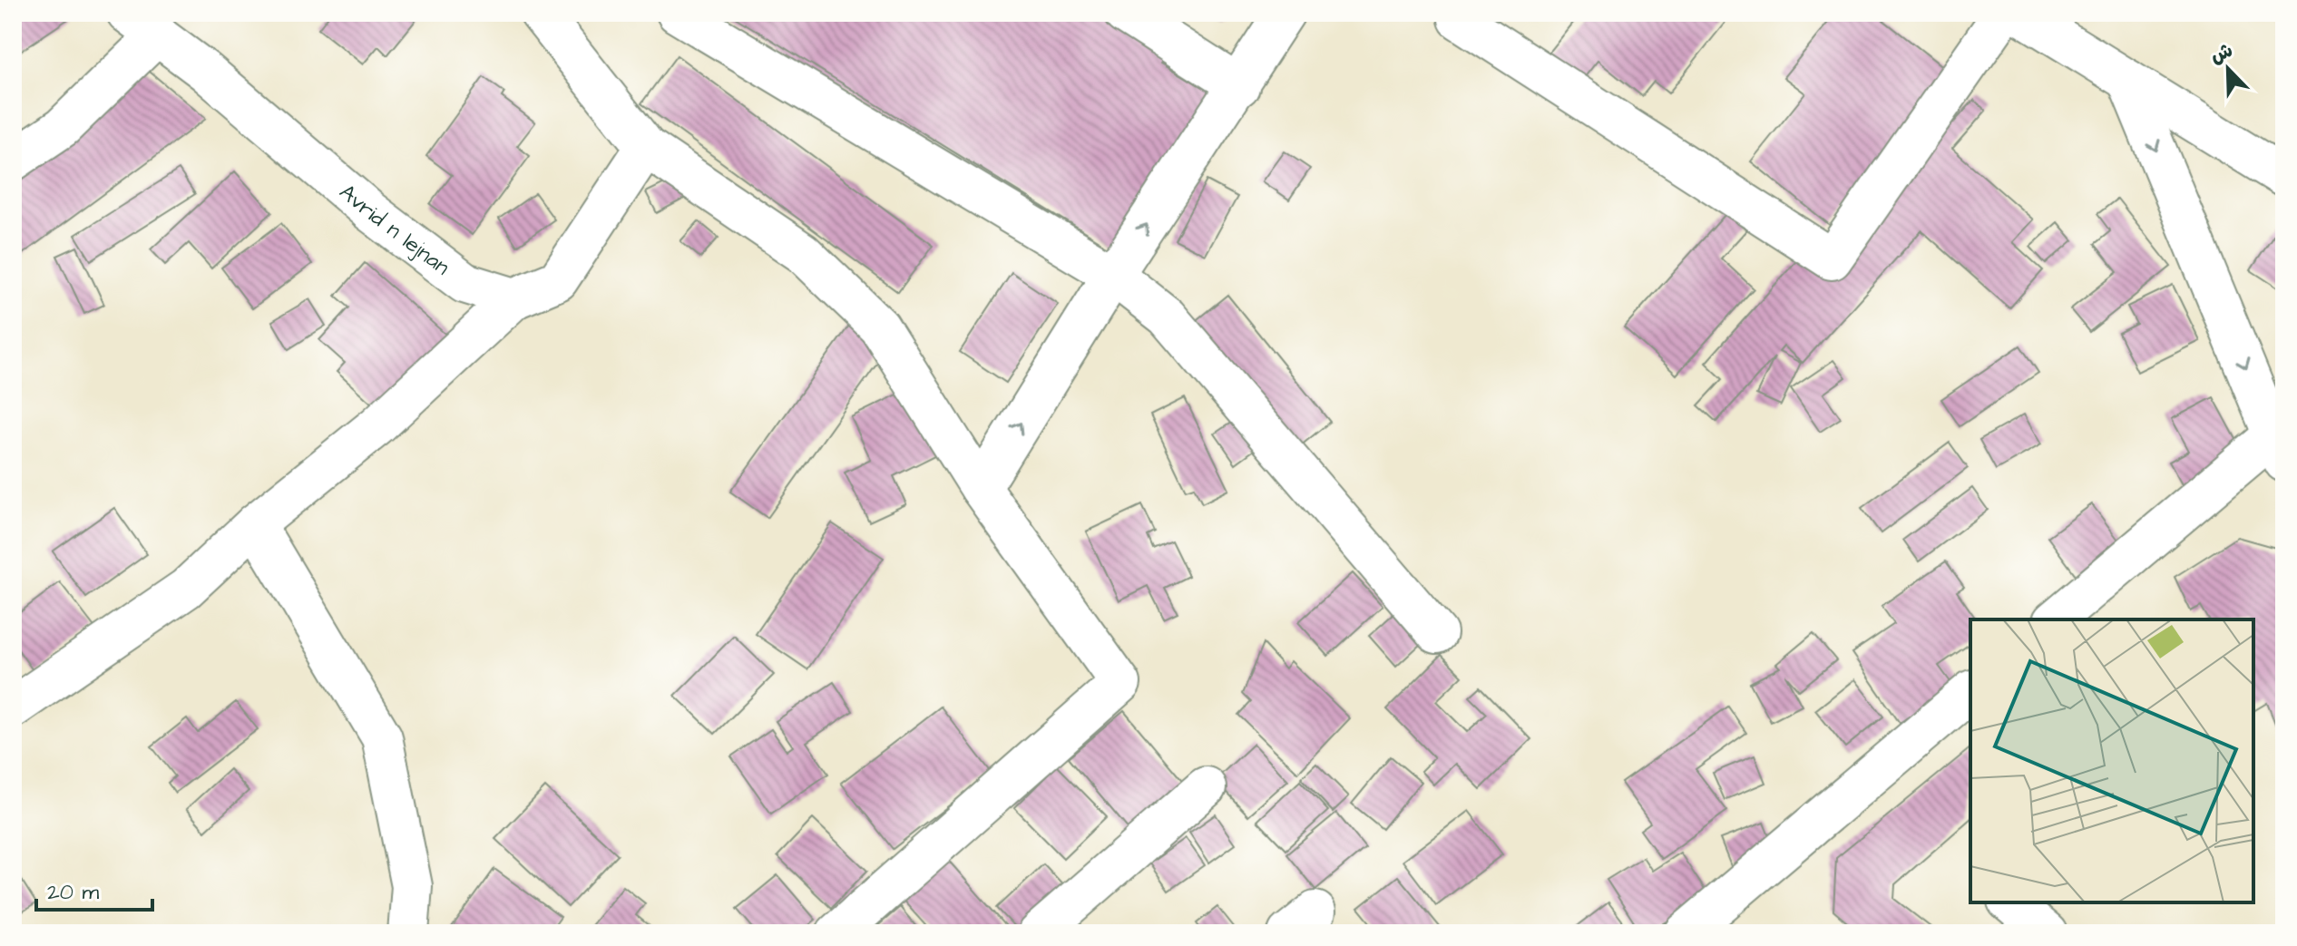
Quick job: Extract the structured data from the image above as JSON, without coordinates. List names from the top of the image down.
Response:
{
  "streets": {
    "street": ["Avrid n lejnan"]
  },
  "scale_bar": "20 m",
  "north": "top left"
}
